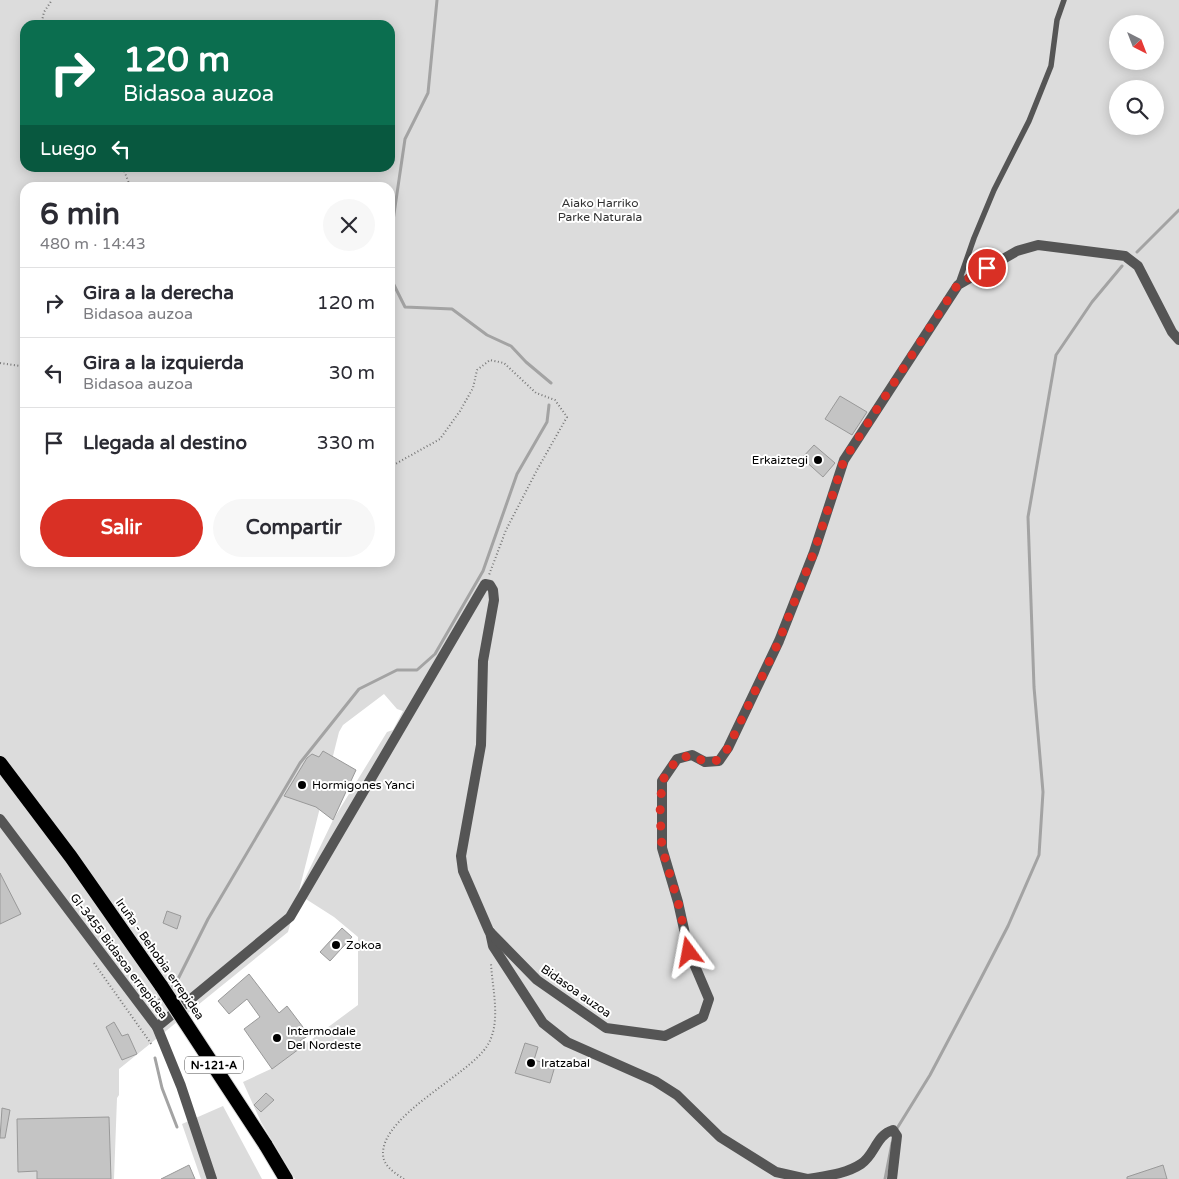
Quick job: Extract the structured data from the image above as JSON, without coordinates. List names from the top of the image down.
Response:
{
  "streets": {
    "highway": ["Iruña - Behobia errepidea", "N-121-A"],
    "street": ["GI-3455 Bidasoa errepidea", "Bidasoa auzoa"]
  },
  "parks": ["Aiako Harriko Parke Naturala"],
  "places": [
    "Erkaiztegi",
    "Hormigones Yanci",
    "Zokoa",
    "Intermodale Del Nordeste",
    "Iratzabal"
  ],
  "north": "bottom right",
  "page": {
    "turn": ["120 m", "Bidasoa auzoa"],
    "then": "Luego",
    "heading": ["6 min", "480 m · 14:43"],
    "list": [
      {
        "name": "Gira a la derecha",
        "note": "Bidasoa auzoa",
        "value": "120 m"
      },
      {
        "name": "Gira a la izquierda",
        "note": "Bidasoa auzoa",
        "value": "30 m"
      },
      {
        "name": "Llegada al destino",
        "value": "330 m"
      }
    ],
    "buttons": ["Salir", "Compartir"]
  }
}
